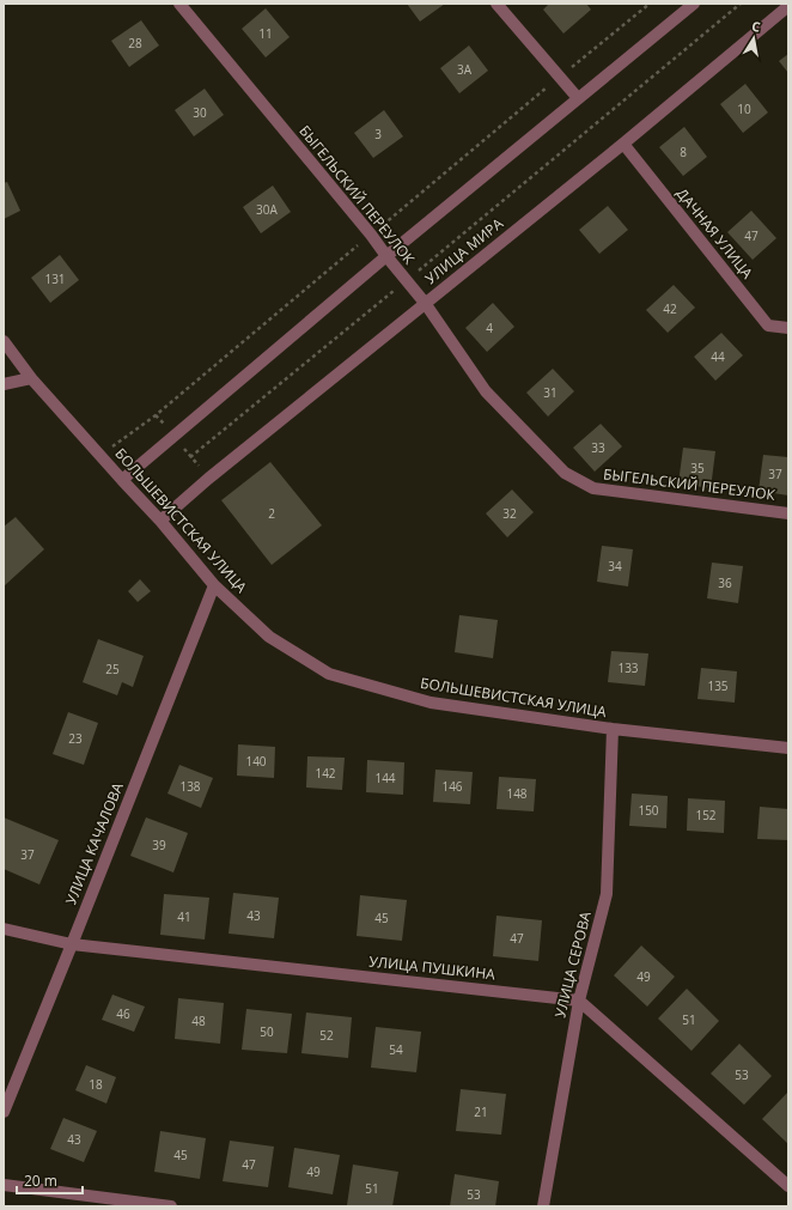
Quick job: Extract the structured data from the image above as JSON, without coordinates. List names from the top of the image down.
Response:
{
  "streets": {
    "street": [
      "БЫГЕЛЬСКИЙ ПЕРЕУЛОК",
      "ДАЧНАЯ УЛИЦА",
      "УЛИЦА МИРА",
      "БОЛЬШЕВИСТСКАЯ УЛИЦА",
      "УЛИЦА КАЧАЛОВА",
      "УЛИЦА СЕРОВА",
      "УЛИЦА ПУШКИНА"
    ]
  },
  "crossings": [
    ["БЫГЕЛЬСКИЙ ПЕРЕУЛОК", "УЛИЦА МИРА"],
    ["ДАЧНАЯ УЛИЦА", "УЛИЦА МИРА"],
    ["УЛИЦА МИРА", "БОЛЬШЕВИСТСКАЯ УЛИЦА"],
    ["БОЛЬШЕВИСТСКАЯ УЛИЦА", "УЛИЦА КАЧАЛОВА"],
    ["БОЛЬШЕВИСТСКАЯ УЛИЦА", "УЛИЦА СЕРОВА"],
    ["УЛИЦА КАЧАЛОВА", "УЛИЦА ПУШКИНА"],
    ["УЛИЦА СЕРОВА", "УЛИЦА ПУШКИНА"]
  ],
  "house_numbers": [
    "11",
    "28",
    "3А",
    "10",
    "30",
    "3",
    "8",
    "30А",
    "47",
    "131",
    "42",
    "4",
    "44",
    "31",
    "33",
    "35",
    "37",
    "2",
    "32",
    "34",
    "36",
    "133",
    "25",
    "135",
    "23",
    "140",
    "142",
    "144",
    "138",
    "146",
    "148",
    "150",
    "152",
    "39",
    "37",
    "43",
    "41",
    "45",
    "47",
    "49",
    "46",
    "51",
    "48",
    "50",
    "52",
    "54",
    "53",
    "18",
    "21",
    "43",
    "45",
    "47",
    "49",
    "51",
    "53"
  ],
  "scale_bar": "20 m",
  "north": "top"
}
